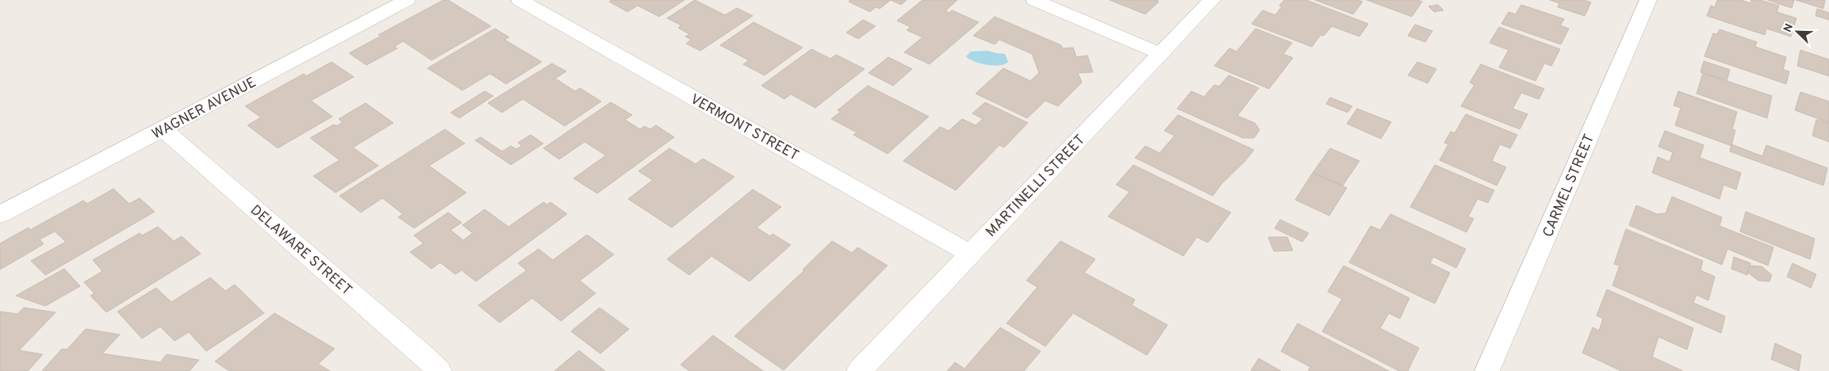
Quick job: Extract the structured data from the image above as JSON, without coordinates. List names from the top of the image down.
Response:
{
  "streets": {
    "street": [
      "WAGNER AVENUE",
      "VERMONT STREET",
      "MARTINELLI STREET",
      "CARMEL STREET",
      "DELAWARE STREET"
    ]
  },
  "crossings": [
    ["WAGNER AVENUE", "DELAWARE STREET"],
    ["VERMONT STREET", "MARTINELLI STREET"]
  ],
  "north": "top left"
}
